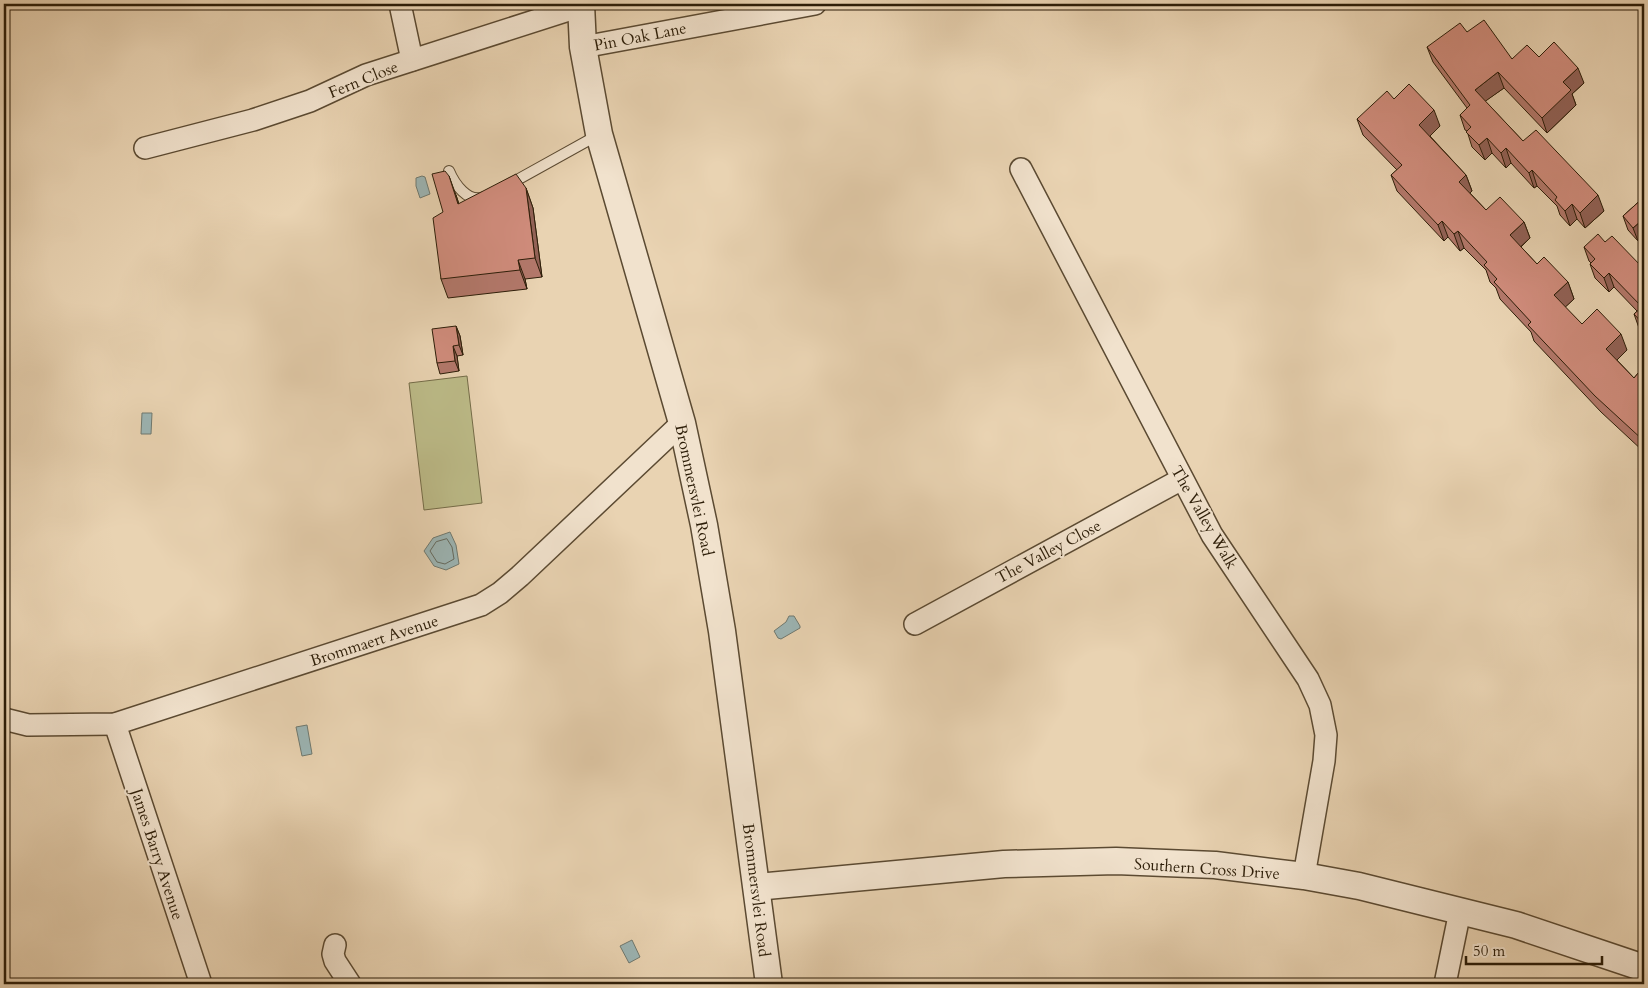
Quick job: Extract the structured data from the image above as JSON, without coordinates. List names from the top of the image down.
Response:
{
  "streets": {
    "street": [
      "Pin Oak Lane",
      "Fern Close",
      "Brommersvlei Road",
      "The Valley Walk",
      "The Valley Close",
      "Brommaert Avenue",
      "James Barry Avenue",
      "Southern Cross Drive"
    ]
  },
  "crossings": [
    ["Pin Oak Lane", "Brommersvlei Road"],
    ["Fern Close", "Brommersvlei Road"],
    ["Brommersvlei Road", "Brommaert Avenue"],
    ["Brommersvlei Road", "Southern Cross Drive"],
    ["The Valley Walk", "The Valley Close"],
    ["The Valley Walk", "Southern Cross Drive"],
    ["Brommaert Avenue", "James Barry Avenue"]
  ],
  "scale_bar": "50 m"
}
